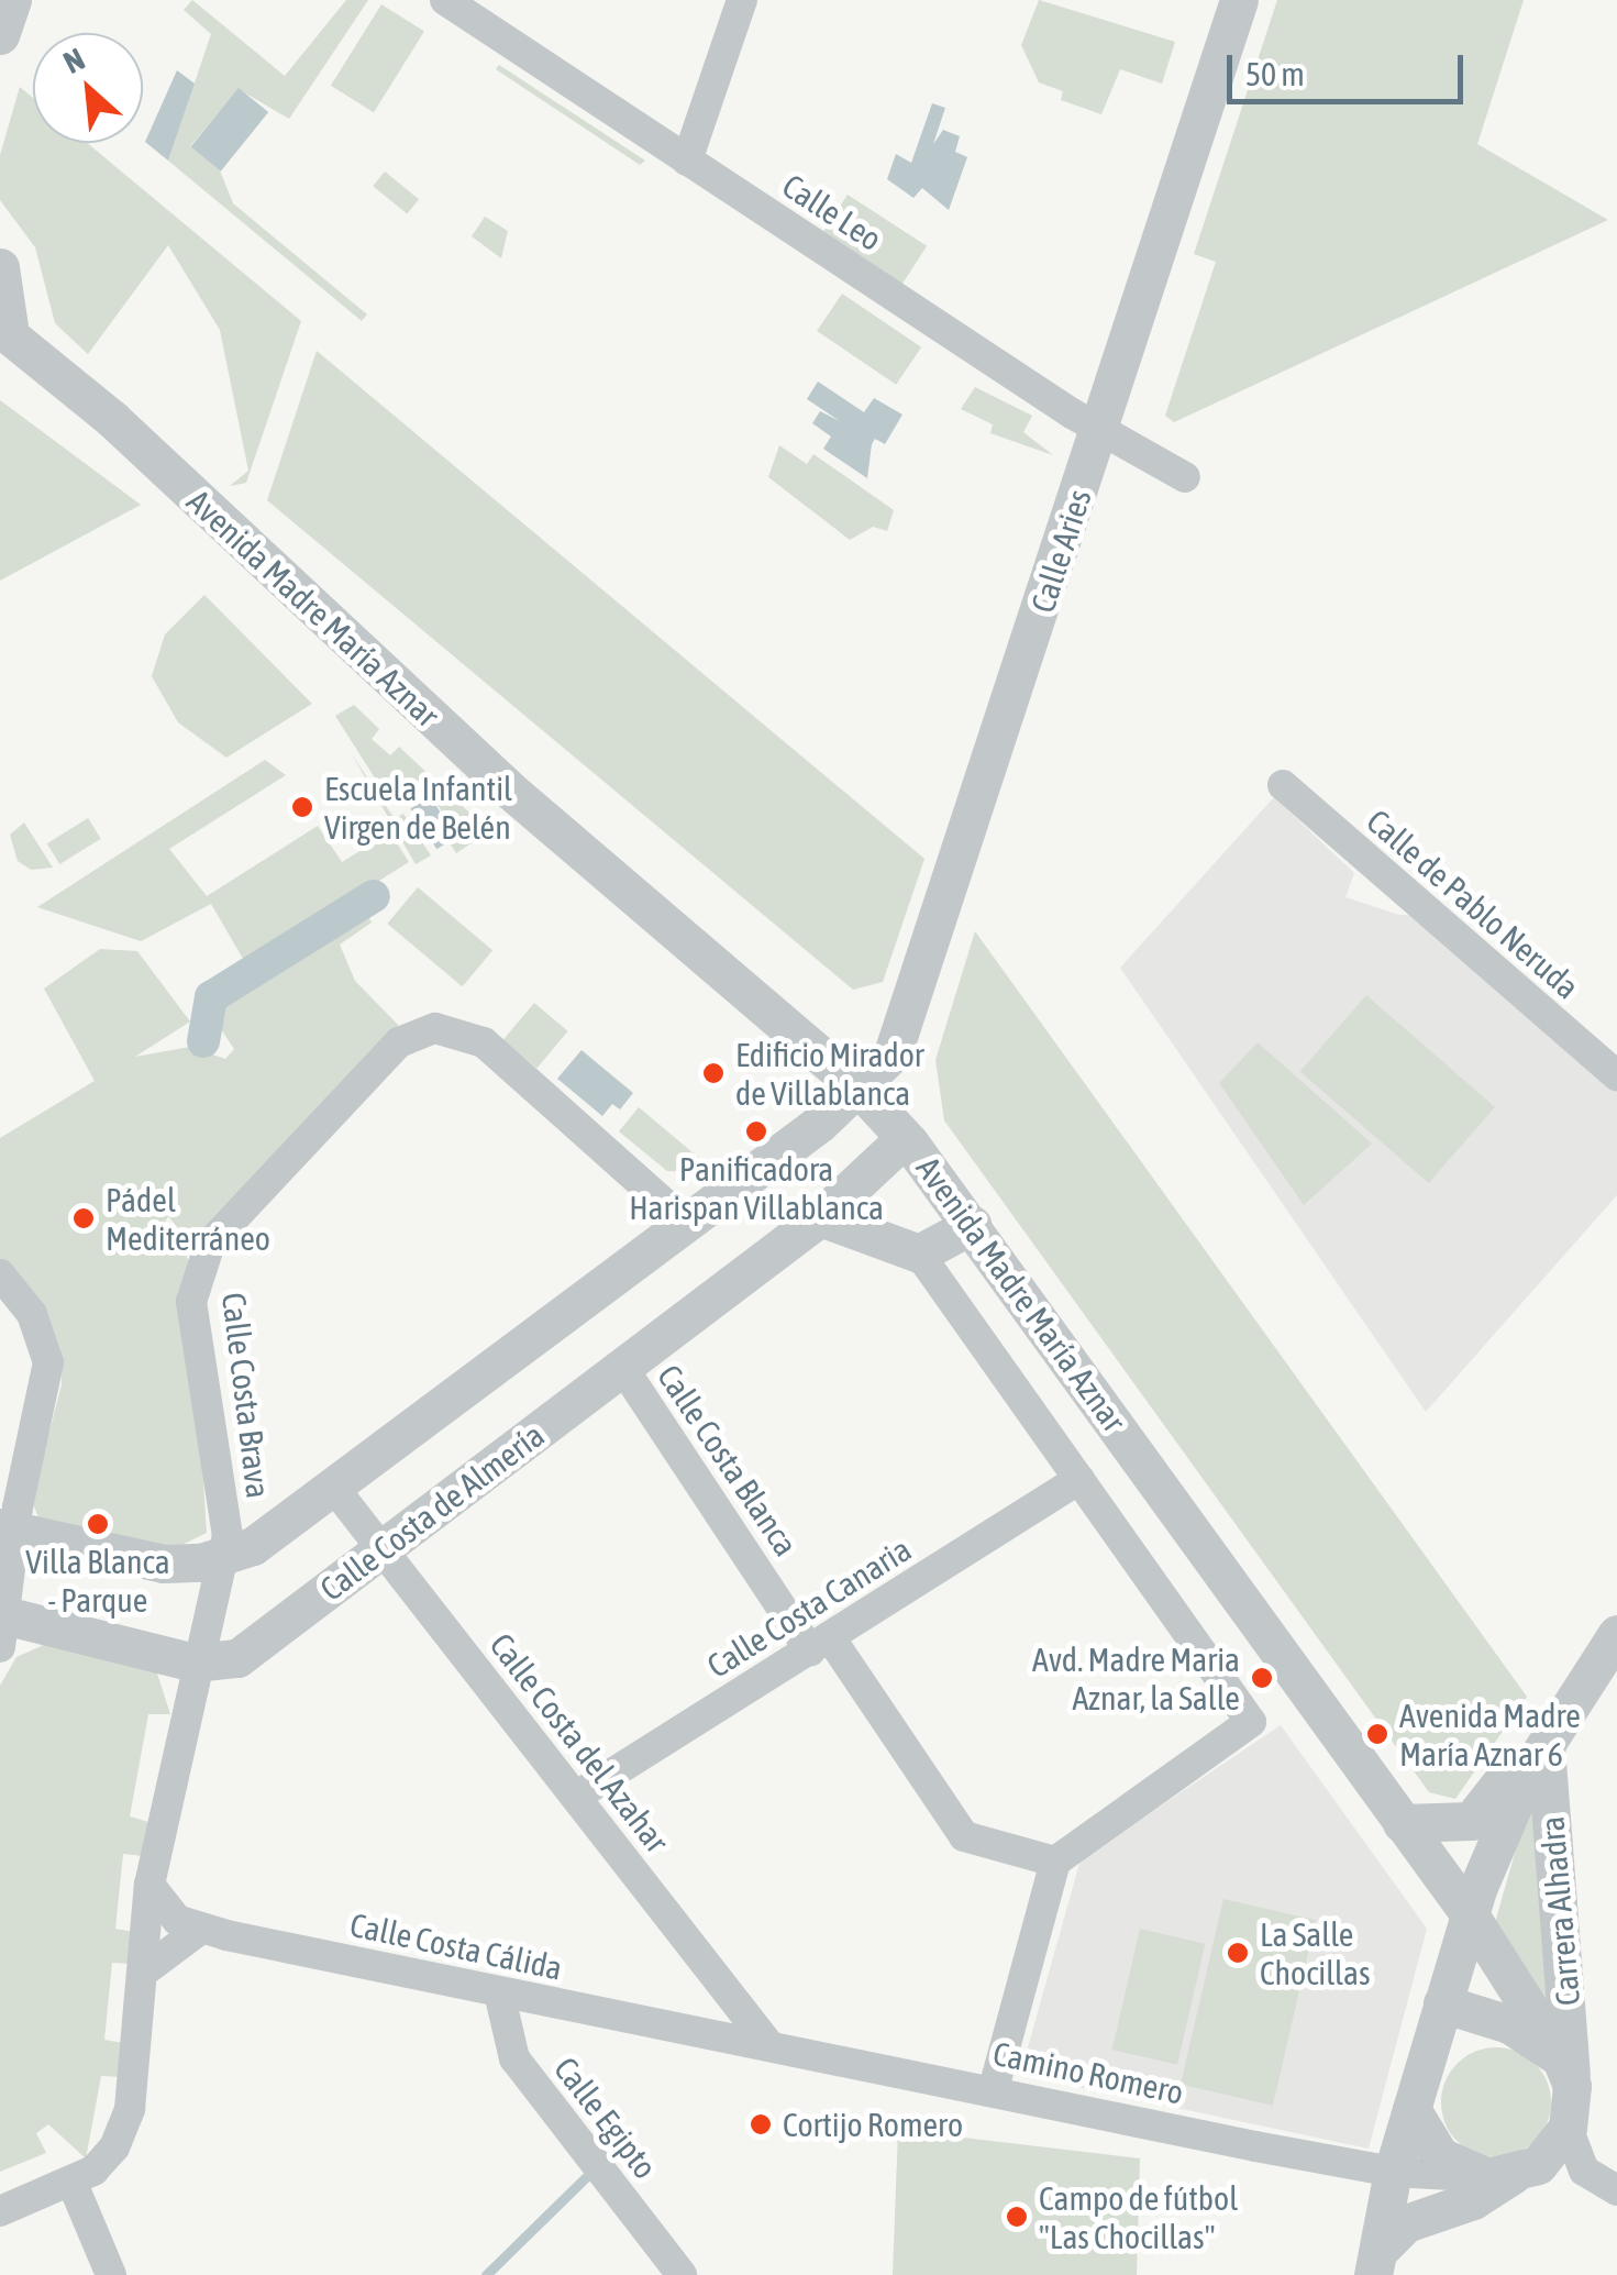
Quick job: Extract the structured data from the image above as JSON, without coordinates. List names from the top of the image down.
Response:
{
  "streets": {
    "street": [
      "Calle Leo",
      "Calle Aries",
      "Avenida Madre María Aznar",
      "Calle de Pablo Neruda",
      "Calle Costa Brava",
      "Calle Costa Blanca",
      "Calle Costa de Almería",
      "Calle Costa Canaria",
      "Calle Costa del Azahar",
      "Carrera Alhadra",
      "Calle Costa Cálida",
      "Camino Romero",
      "Calle Egipto"
    ]
  },
  "crossings": [
    ["Calle Leo", "Calle Aries"],
    ["Calle Aries", "Avenida Madre María Aznar"],
    ["Avenida Madre María Aznar", "Calle Costa Blanca"],
    ["Avenida Madre María Aznar", "Calle Costa de Almería"],
    ["Avenida Madre María Aznar", "Calle Costa Canaria"],
    ["Avenida Madre María Aznar", "Carrera Alhadra"],
    ["Avenida Madre María Aznar", "Camino Romero"],
    ["Calle Costa Brava", "Calle Costa de Almería"],
    ["Calle Costa Brava", "Calle Costa Cálida"],
    ["Calle Costa Blanca", "Calle Costa de Almería"],
    ["Calle Costa Blanca", "Calle Costa Canaria"],
    ["Calle Costa de Almería", "Calle Costa del Azahar"],
    ["Calle Costa Canaria", "Calle Costa del Azahar"],
    ["Calle Costa del Azahar", "Calle Costa Cálida"],
    ["Calle Costa del Azahar", "Camino Romero"],
    ["Carrera Alhadra", "Camino Romero"],
    ["Calle Costa Cálida", "Camino Romero"],
    ["Calle Costa Cálida", "Calle Egipto"]
  ],
  "places": [
    "Escuela Infantil Virgen de Belén",
    "Edificio Mirador de Villablanca",
    "Panificadora Harispan Villablanca",
    "Pádel Mediterráneo",
    "Villa Blanca - Parque",
    "Avd. Madre Maria Aznar, la Salle",
    "Avenida Madre María Aznar 6",
    "La Salle Chocillas",
    "Cortijo Romero",
    "Campo de fútbol \"Las Chocillas\""
  ],
  "scale_bar": "50 m",
  "north": "top left"
}
